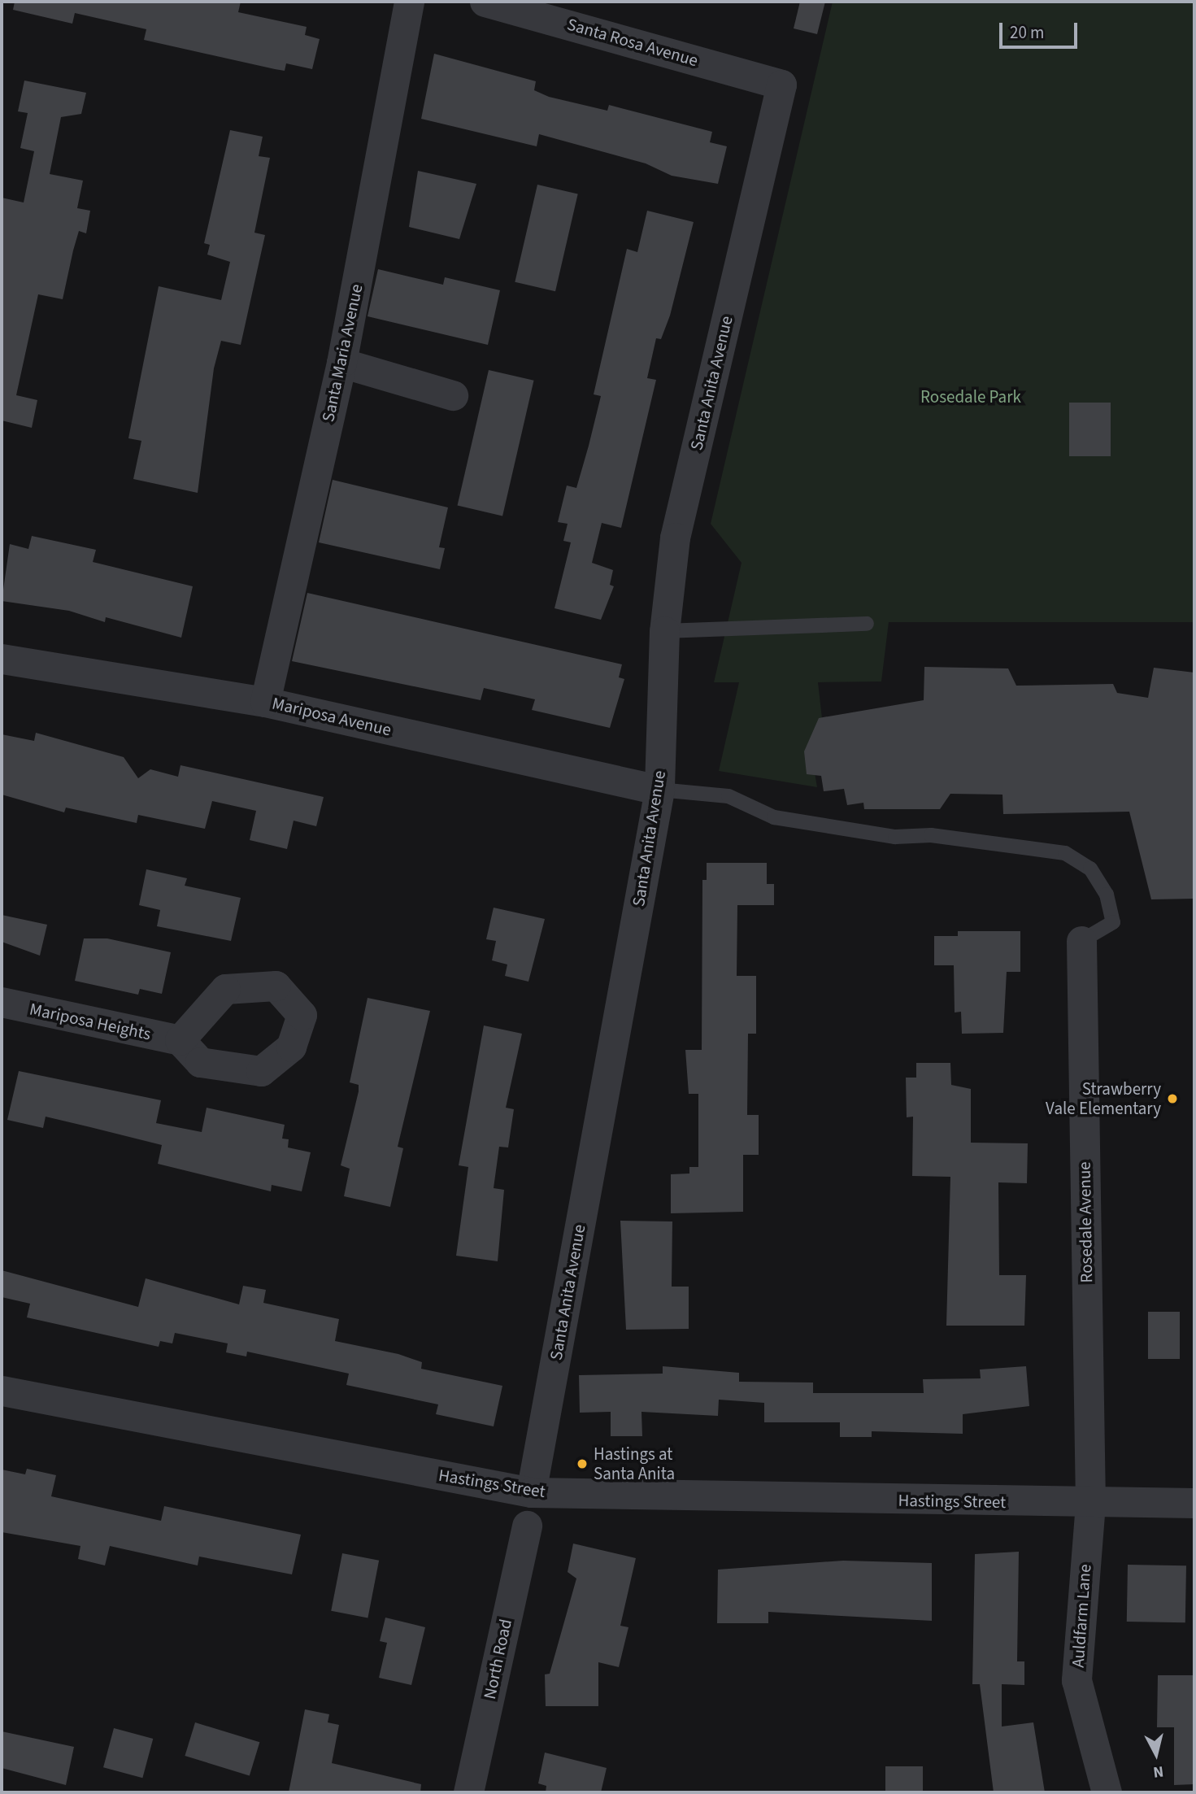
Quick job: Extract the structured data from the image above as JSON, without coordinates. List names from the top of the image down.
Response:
{
  "streets": {
    "street": [
      "Santa Rosa Avenue",
      "Santa Maria Avenue",
      "Santa Anita Avenue",
      "Mariposa Avenue",
      "Mariposa Heights",
      "Rosedale Avenue",
      "Hastings Street",
      "Auldfarm Lane",
      "North Road"
    ]
  },
  "crossings": [
    ["Santa Rosa Avenue", "Santa Anita Avenue"],
    ["Santa Maria Avenue", "Mariposa Avenue"],
    ["Santa Anita Avenue", "Mariposa Avenue"],
    ["Santa Anita Avenue", "Hastings Street"],
    ["Rosedale Avenue", "Hastings Street"],
    ["Rosedale Avenue", "Auldfarm Lane"],
    ["Hastings Street", "Auldfarm Lane"]
  ],
  "parks": ["Rosedale Park"],
  "places": ["Strawberry Vale Elementary", "Hastings at Santa Anita"],
  "scale_bar": "20 m",
  "north": "bottom"
}
